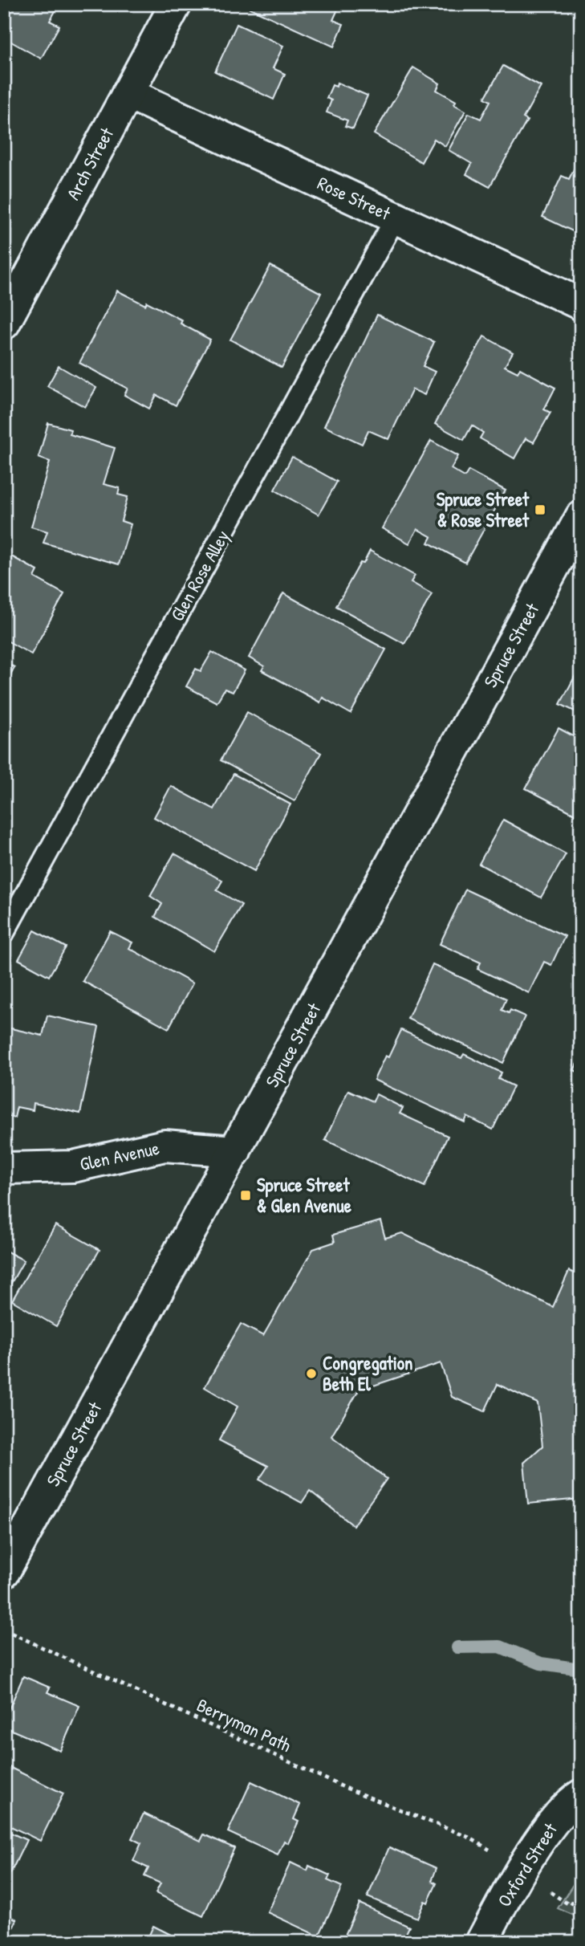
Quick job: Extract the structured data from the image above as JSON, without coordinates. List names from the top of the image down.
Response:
{
  "streets": {
    "street": [
      "Arch Street",
      "Rose Street",
      "Spruce Street",
      "Glen Avenue",
      "Oxford Street"
    ],
    "lane": ["Glen Rose Alley"],
    "path": ["Berryman Path"]
  },
  "crossings": [
    ["Arch Street", "Rose Street"],
    ["Rose Street", "Glen Rose Alley"],
    ["Spruce Street", "Glen Avenue"]
  ],
  "places": {
    "transit": ["Spruce Street & Rose Street", "Spruce Street & Glen Avenue"],
    "other": ["Congregation Beth El"]
  }
}
